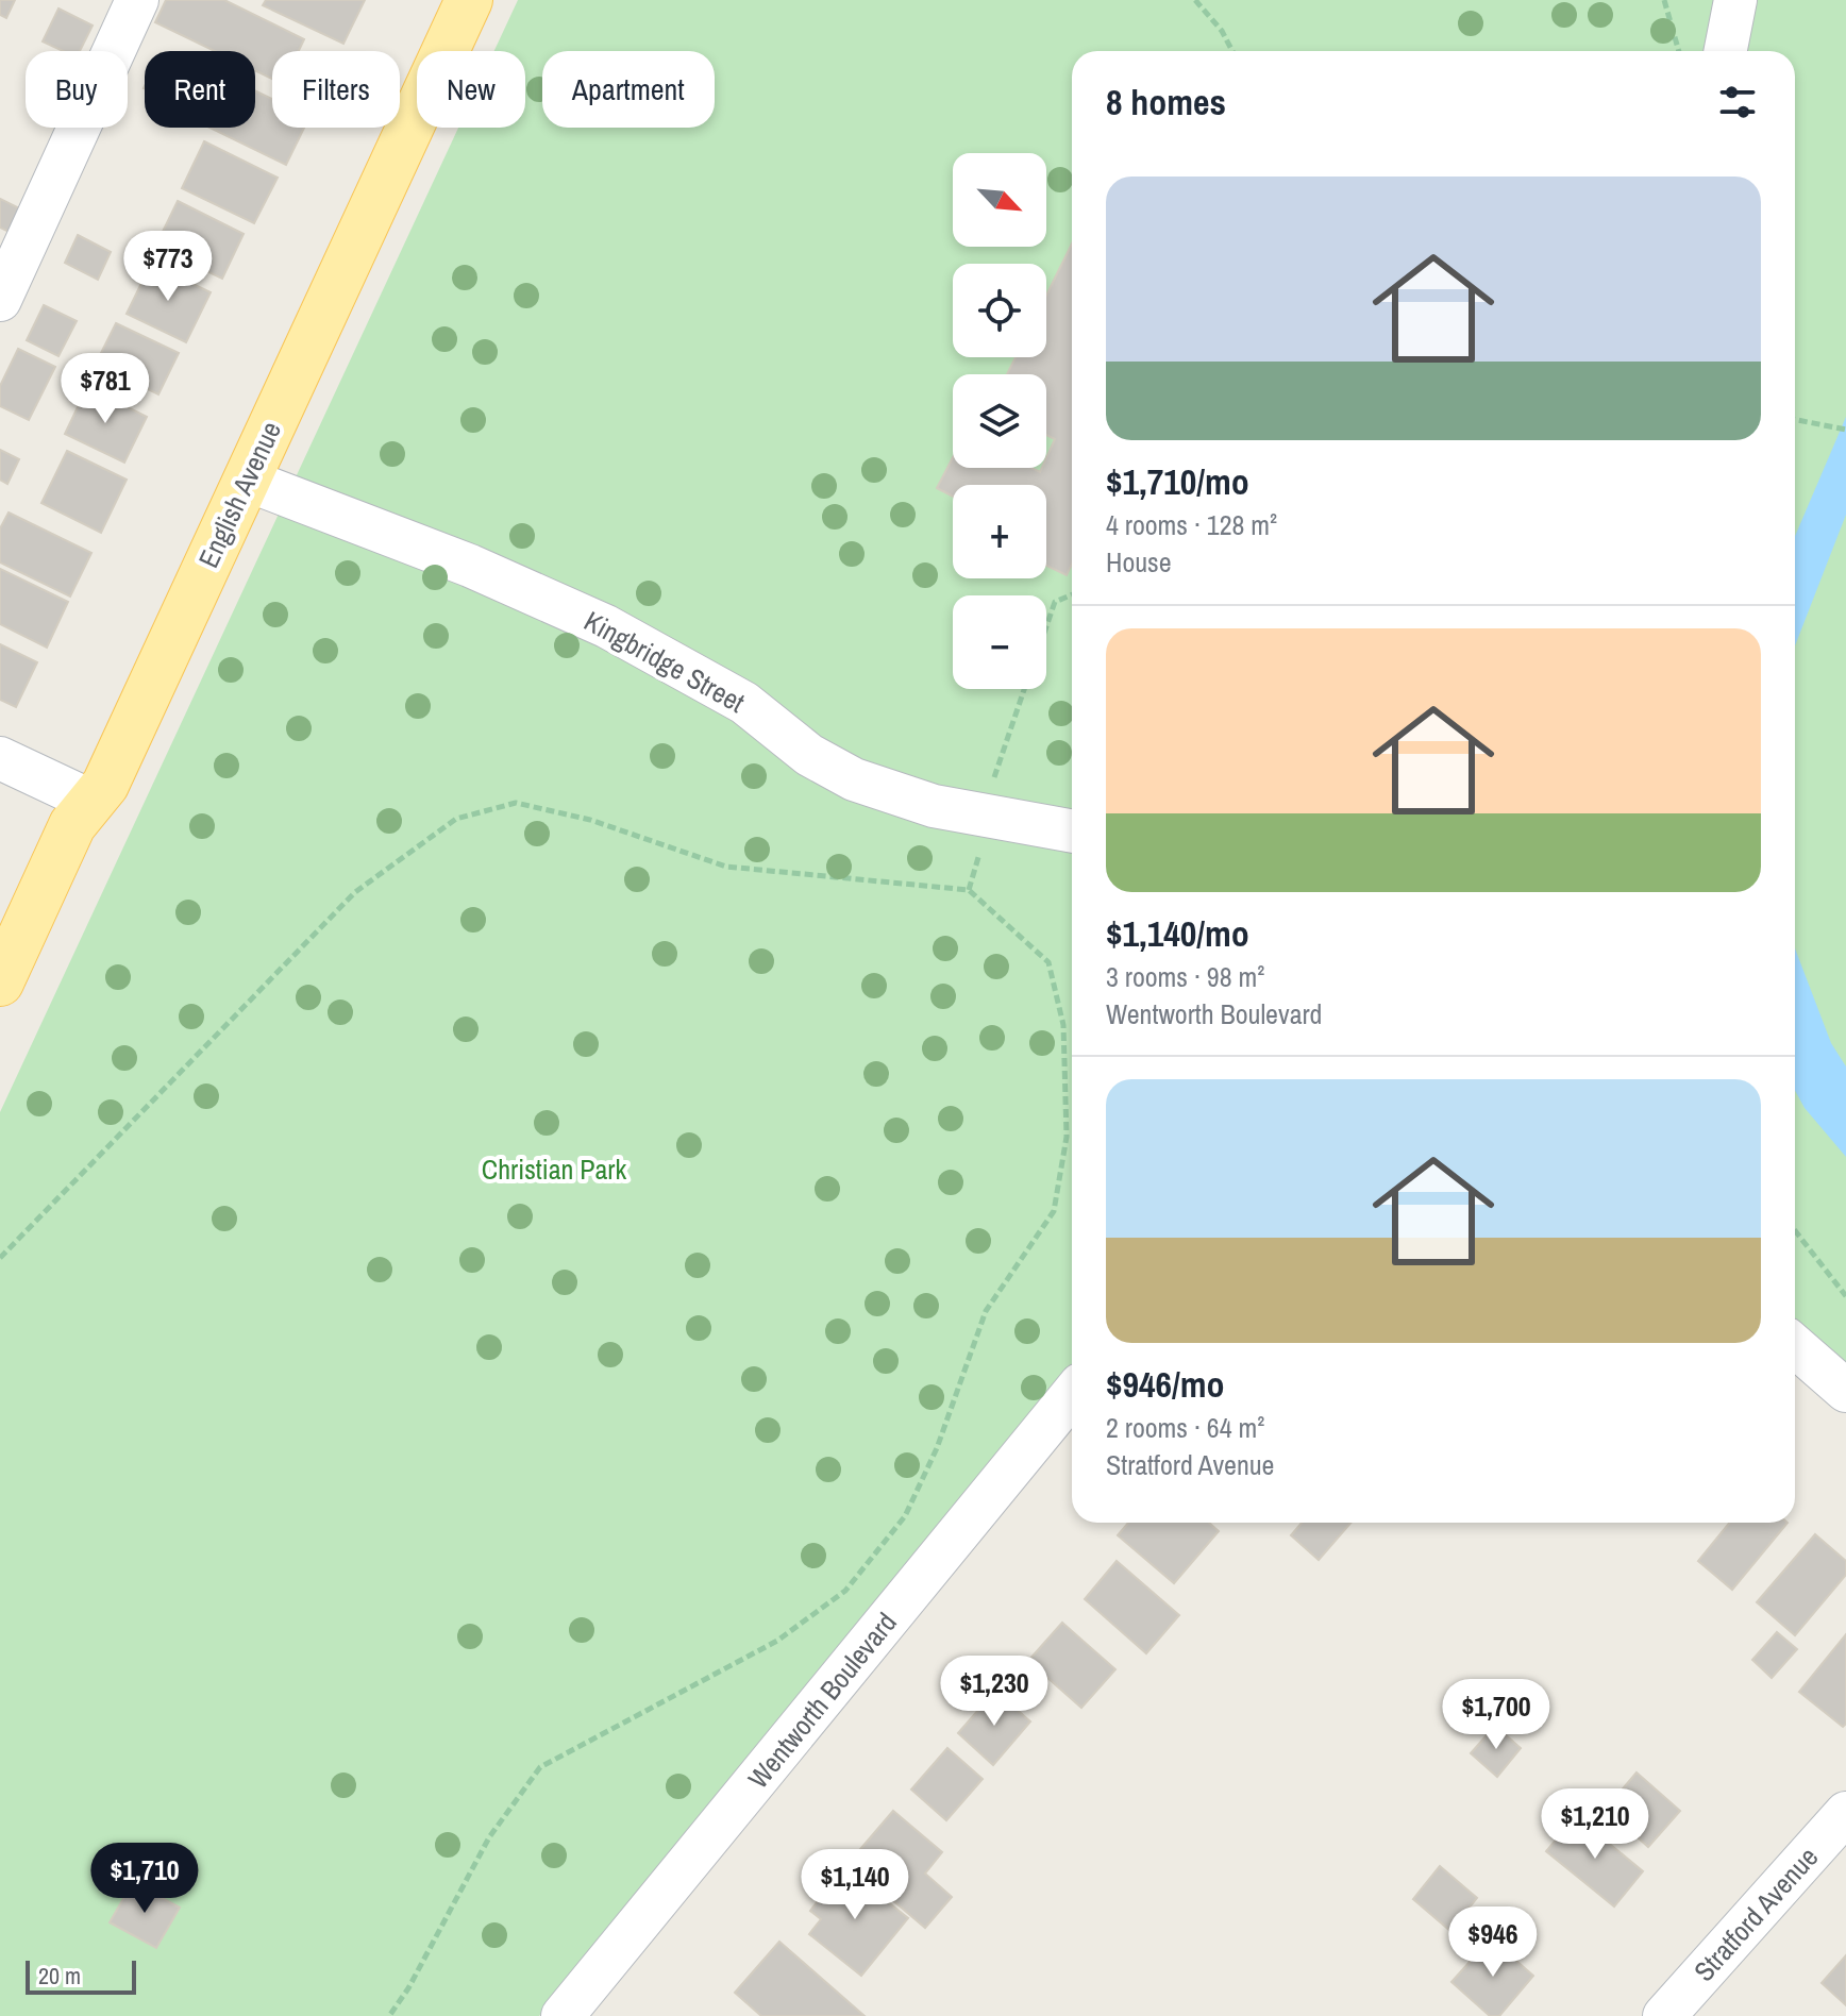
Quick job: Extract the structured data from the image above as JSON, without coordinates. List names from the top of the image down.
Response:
{
  "streets": {
    "main road": ["English Avenue"],
    "street": ["Kingbridge Street", "Wentworth Boulevard", "Stratford Avenue"]
  },
  "crossings": [
    ["English Avenue", "Kingbridge Street"]
  ],
  "parks": ["Christian Park"],
  "scale_bar": "20 m",
  "north": "bottom right",
  "page": {
    "chip": [
      "Buy",
      "Rent",
      "Filters",
      "New",
      "Apartment"
    ],
    "heading": "8 homes",
    "map_buttons": ["+", "−"],
    "list": [
      {
        "name": "$1,710/mo",
        "note": "4 rooms · 128 m² · House"
      },
      {
        "name": "$1,140/mo",
        "note": "3 rooms · 98 m² · Wentworth Boulevard"
      },
      {
        "name": "$946/mo",
        "note": "2 rooms · 64 m² · Stratford Avenue"
      }
    ],
    "price": [
      "$773",
      "$781",
      "$1,230",
      "$1,700",
      "$1,210",
      "$1,710",
      "$1,140",
      "$946"
    ],
    "scale": "20 m"
  }
}
